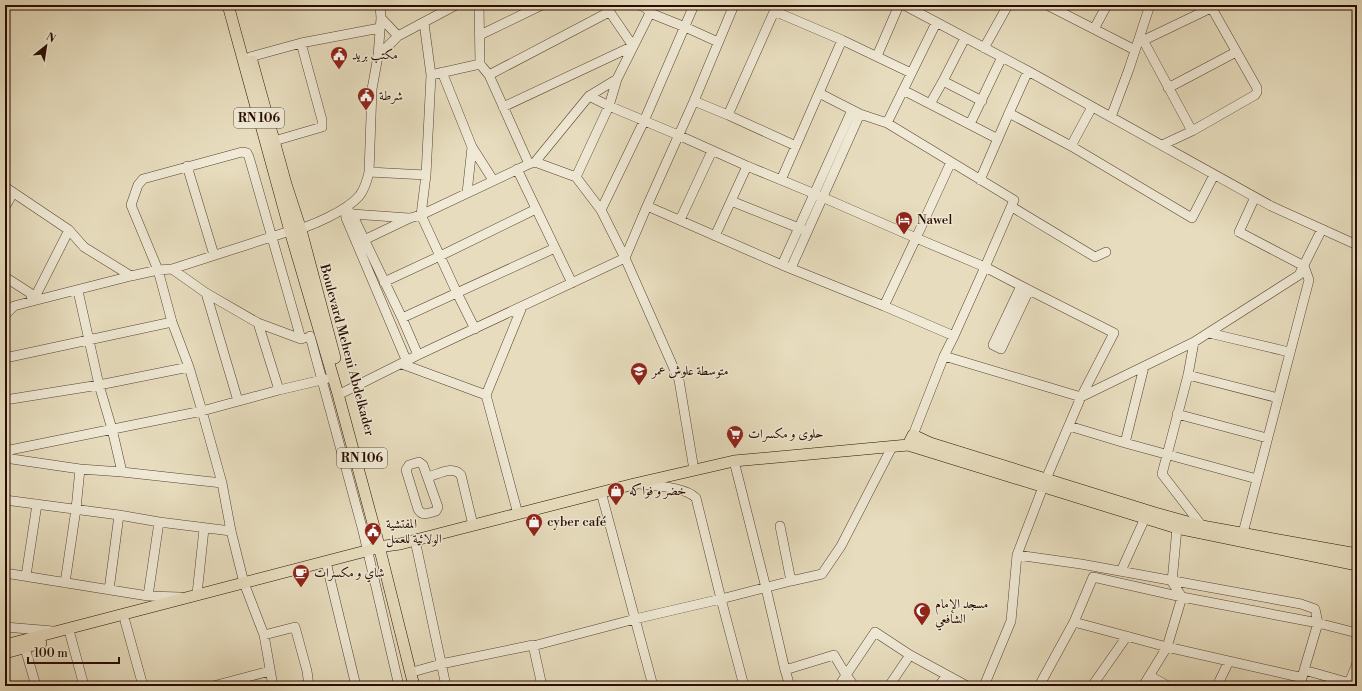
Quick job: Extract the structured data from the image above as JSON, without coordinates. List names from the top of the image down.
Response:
{
  "streets": {
    "main road": ["RN 106", "Boulevard Meheni Abdelkader"]
  },
  "crossings": [
    ["RN 106", "Boulevard Meheni Abdelkader"]
  ],
  "places": {
    "public building": ["مكتب بريد", "شرطة", "المفتشية الولائية للعمل"],
    "hotel": ["Nawel"],
    "school or university": ["متوسطة علوش عمر"],
    "supermarket": ["حلوى و مكسرات"],
    "shop": ["خضر و فواكه", "cyber café"],
    "cafe": ["شاي و مكسرات"],
    "mosque": ["مسجد الإمام الشافعي"]
  },
  "scale_bar": "100 m",
  "north": "top right"
}
